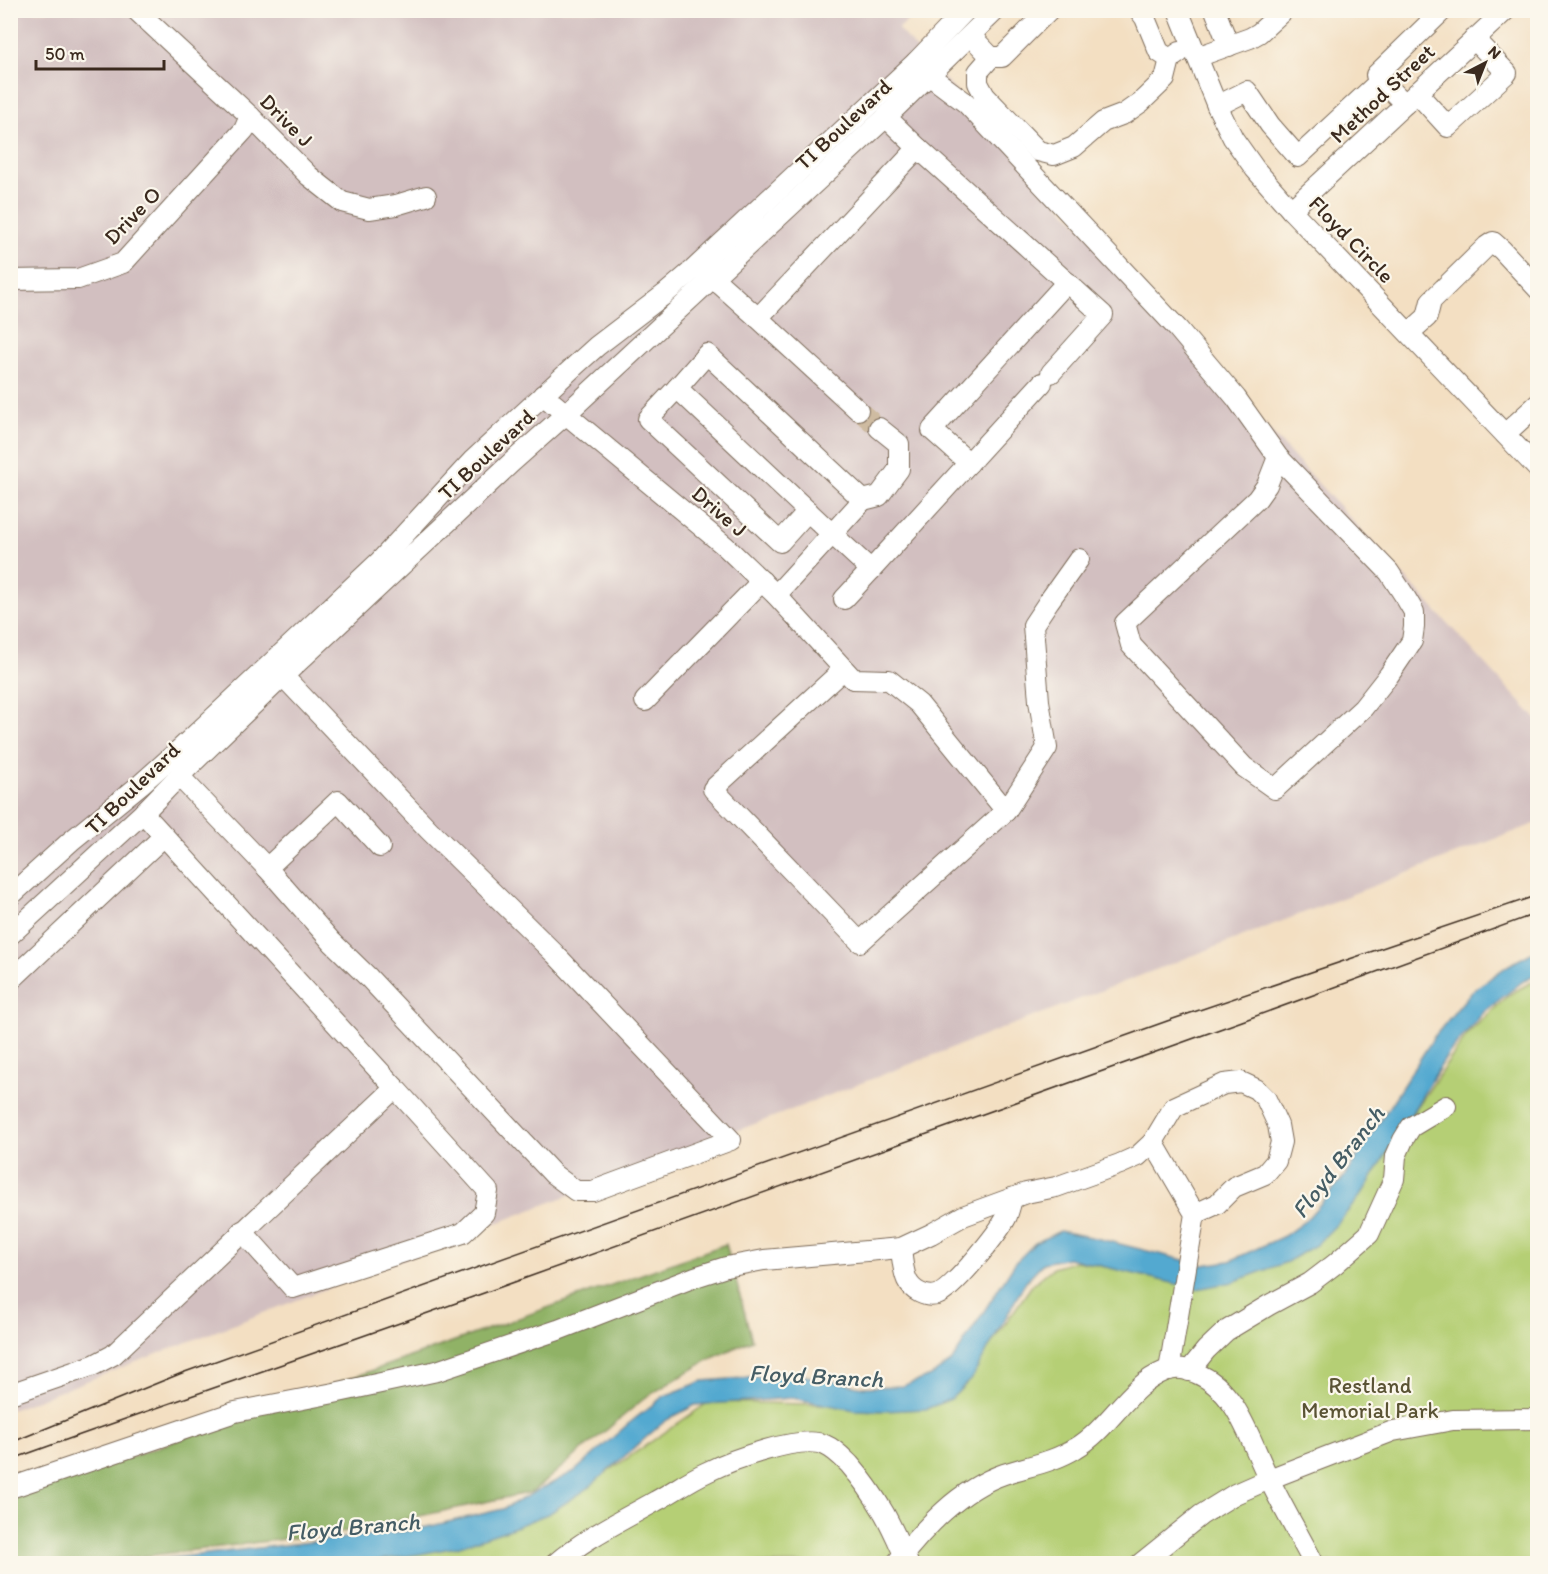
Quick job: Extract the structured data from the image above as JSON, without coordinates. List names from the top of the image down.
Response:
{
  "streets": {
    "street": [
      "Method Street",
      "Drive J",
      "TI Boulevard",
      "Drive O",
      "Floyd Circle"
    ]
  },
  "crossings": [
    ["Method Street", "Floyd Circle"],
    ["Drive J", "TI Boulevard"],
    ["Drive J", "Drive O"]
  ],
  "water": ["Floyd Branch"],
  "parks": ["Restland Memorial Park"],
  "scale_bar": "50 m",
  "north": "top right"
}
